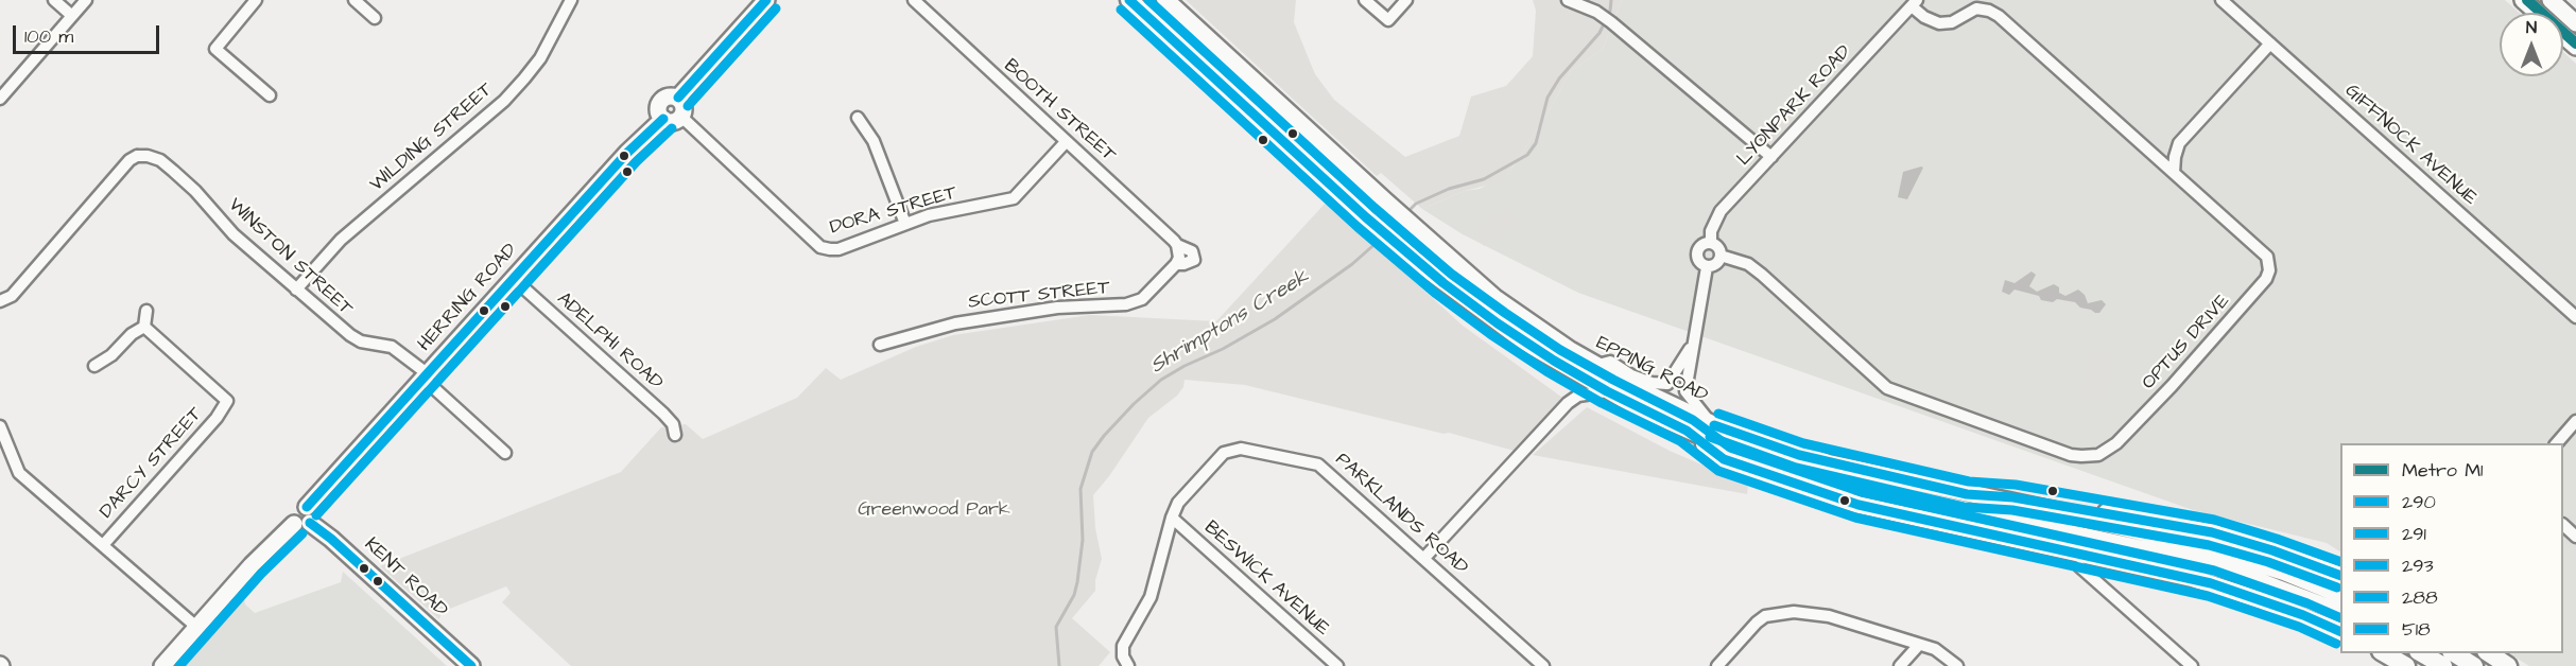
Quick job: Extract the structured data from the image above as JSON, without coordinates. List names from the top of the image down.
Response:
{
  "streets": {
    "main road": ["EPPING ROAD"],
    "street": [
      "LYONPARK ROAD",
      "BOOTH STREET",
      "WILDING STREET",
      "GIFFNOCK AVENUE",
      "DORA STREET",
      "WINSTON STREET",
      "SCOTT STREET",
      "HERRING ROAD",
      "ADELPHI ROAD",
      "OPTUS DRIVE",
      "DARCY STREET",
      "PARKLANDS ROAD",
      "KENT ROAD",
      "BESWICK AVENUE"
    ]
  },
  "crossings": [
    ["LYONPARK ROAD", "OPTUS DRIVE"],
    ["BOOTH STREET", "DORA STREET"],
    ["BOOTH STREET", "SCOTT STREET"],
    ["WILDING STREET", "WINSTON STREET"],
    ["DORA STREET", "HERRING ROAD"],
    ["WINSTON STREET", "HERRING ROAD"],
    ["HERRING ROAD", "ADELPHI ROAD"],
    ["HERRING ROAD", "KENT ROAD"],
    ["PARKLANDS ROAD", "BESWICK AVENUE"]
  ],
  "water": ["Shrimptons Creek"],
  "parks": ["Greenwood Park"],
  "lines": [
    "metro line M1",
    "transit line 290",
    "transit line 293",
    "transit line 288",
    "transit line 518",
    "transit line 291"
  ],
  "legend": [
    "Metro M1",
    "290",
    "291",
    "293",
    "288",
    "518"
  ],
  "scale_bar": "100 m",
  "north": "top"
}
